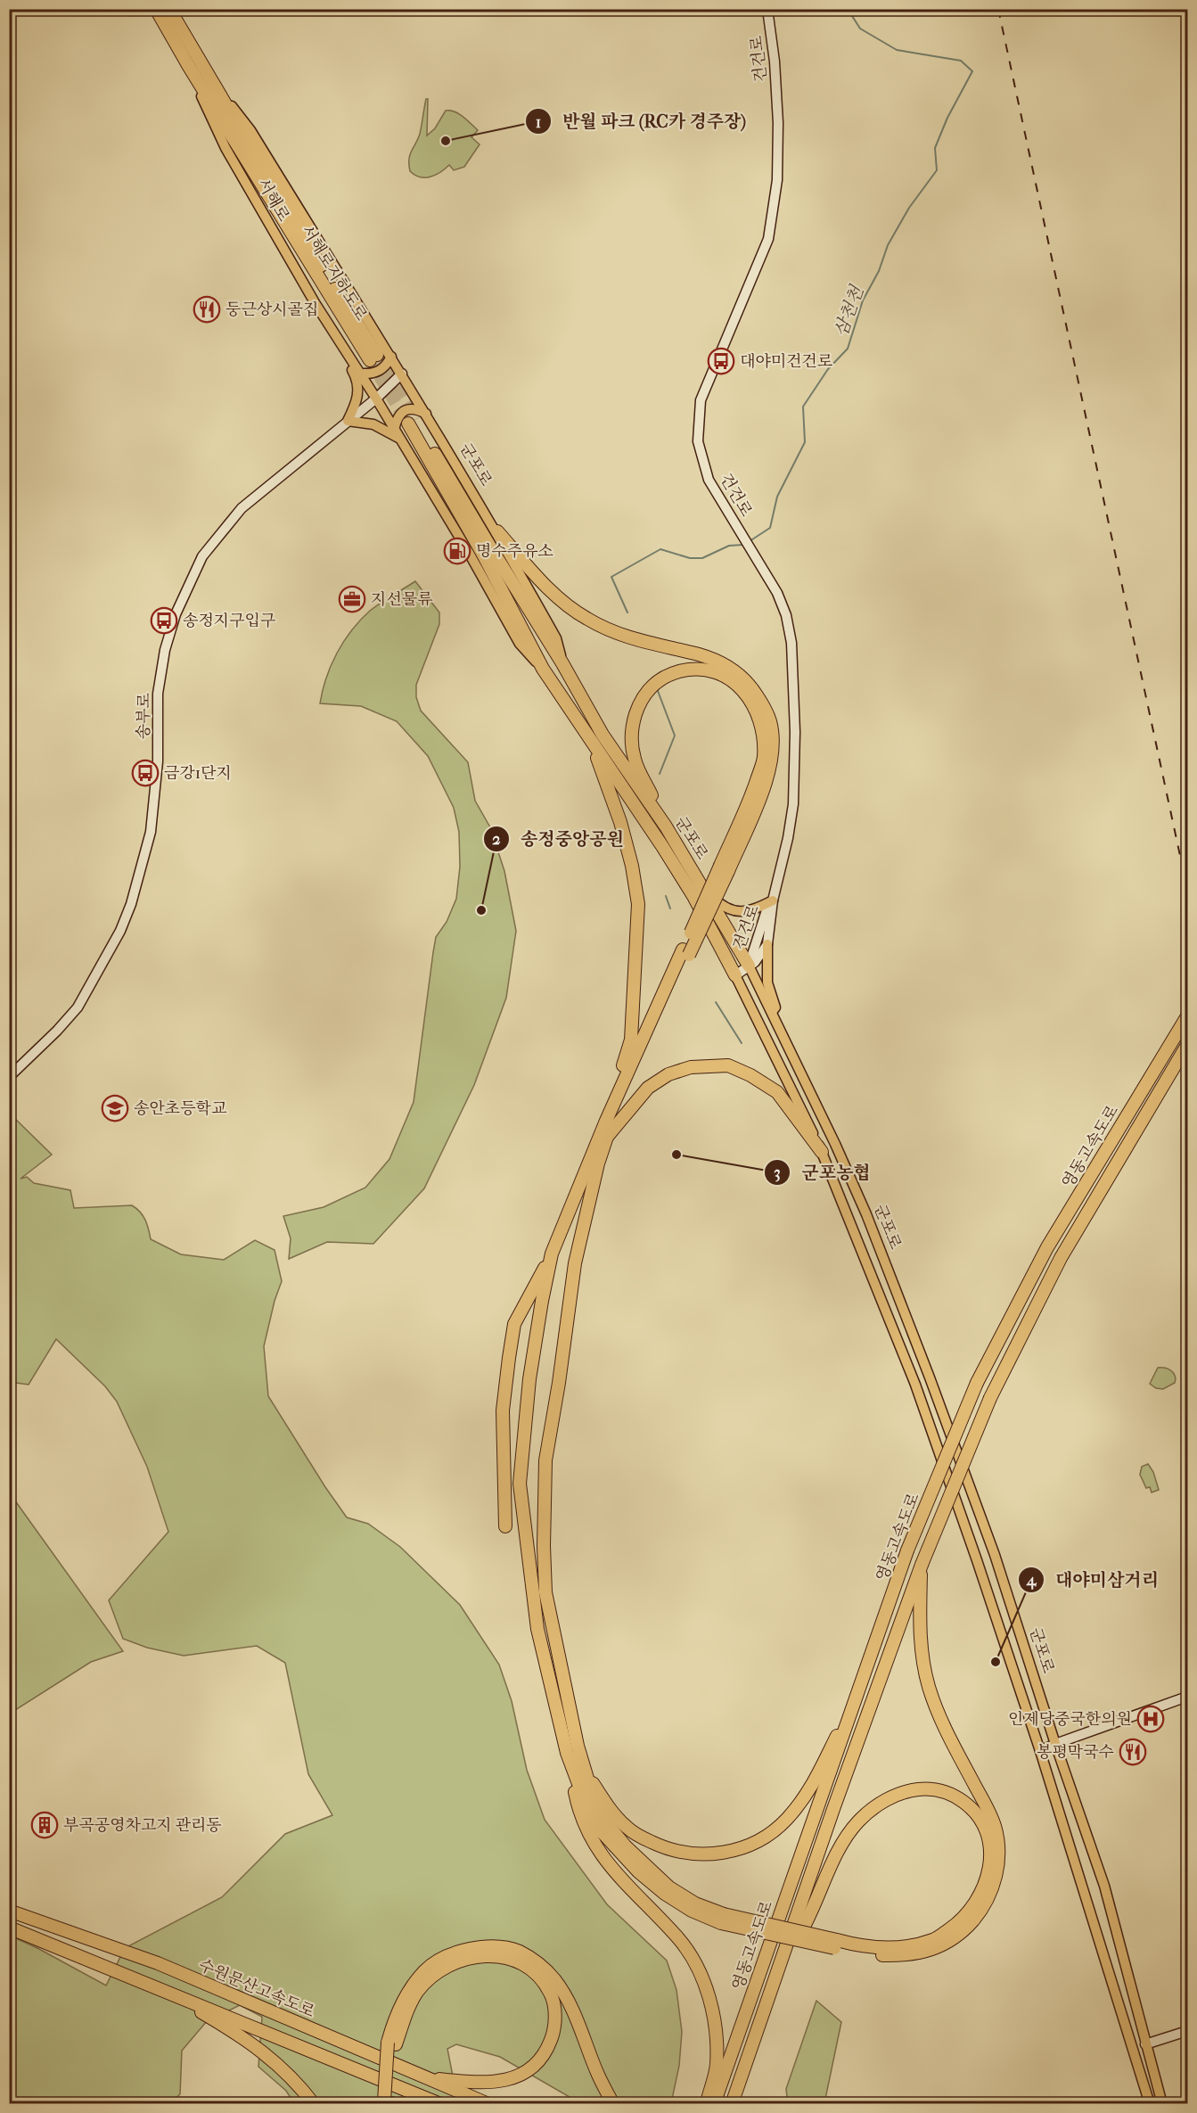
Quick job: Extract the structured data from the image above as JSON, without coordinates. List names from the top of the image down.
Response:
{
  "streets": {
    "highway": [
      "서해로",
      "서해로지하도로",
      "군포로",
      "영동고속도로",
      "수원문산고속도로"
    ],
    "main road": ["건건로", "송부로"]
  },
  "crossings": [
    ["건건로", "군포로"],
    ["서해로", "서해로지하도로"],
    ["서해로", "군포로"],
    ["서해로", "송부로"],
    ["군포로", "송부로"]
  ],
  "water": ["삼천천"],
  "places": {
    "other": [
      "반월 파크 (RC카 경주장)",
      "송정중앙공원",
      "군포농협",
      "대야미삼거리"
    ],
    "restaurant": ["둥근상시골집", "봉평막국수"],
    "bus stop": ["대야미건건로", "송정지구입구", "금강1단지"],
    "fuel station": ["명수주유소"],
    "office": ["지선물류"],
    "school or university": ["송안초등학교"],
    "hospital": ["인제당중국한의원"],
    "building": ["부곡공영차고지 관리동"]
  }
}
